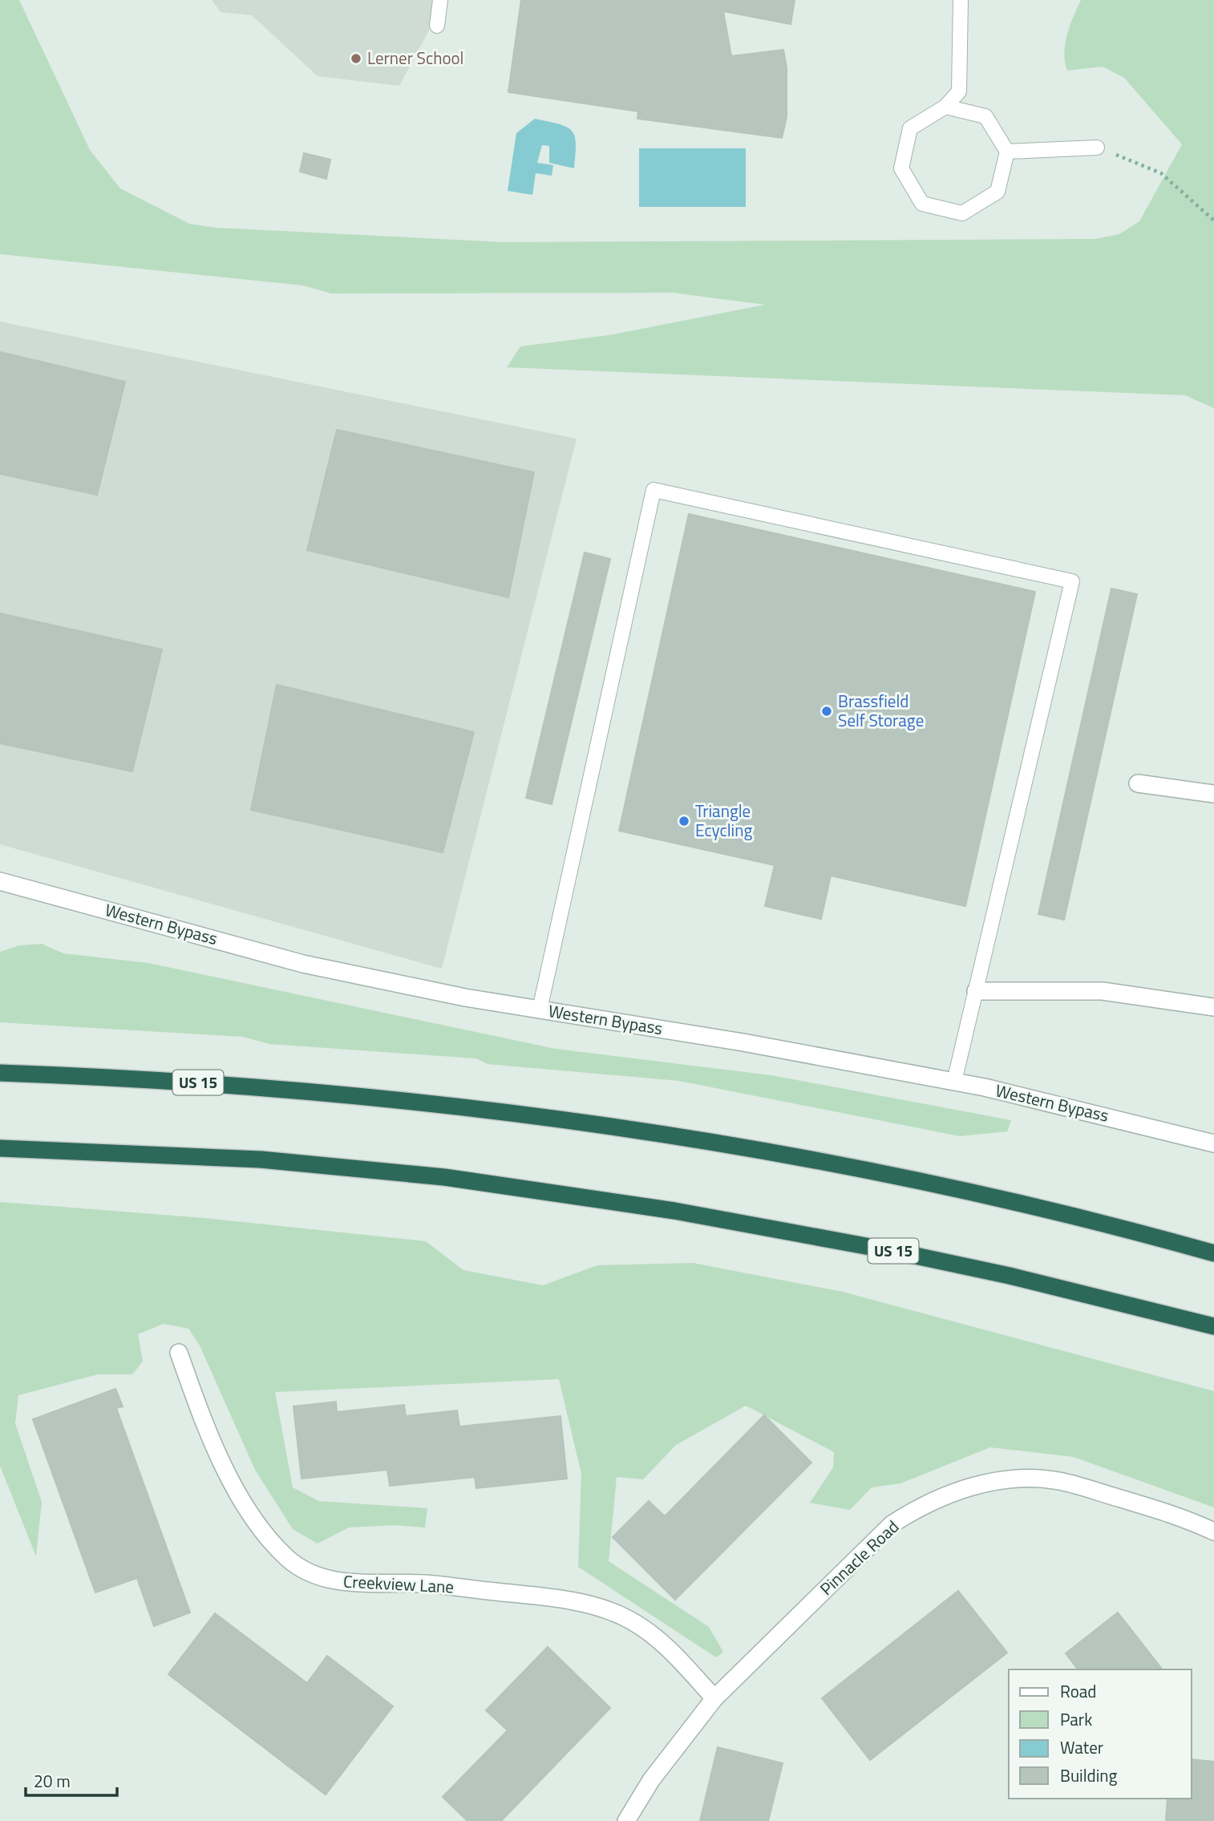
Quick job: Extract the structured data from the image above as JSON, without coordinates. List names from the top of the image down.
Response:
{
  "streets": {
    "highway": ["US 15"],
    "street": ["Western Bypass", "Pinnacle Road", "Creekview Lane"]
  },
  "crossings": [
    ["Pinnacle Road", "Creekview Lane"]
  ],
  "places": ["Lerner School", "Brassfield Self Storage", "Triangle Ecycling"],
  "legend": [
    "Road",
    "Park",
    "Water",
    "Building"
  ],
  "scale_bar": "20 m"
}
